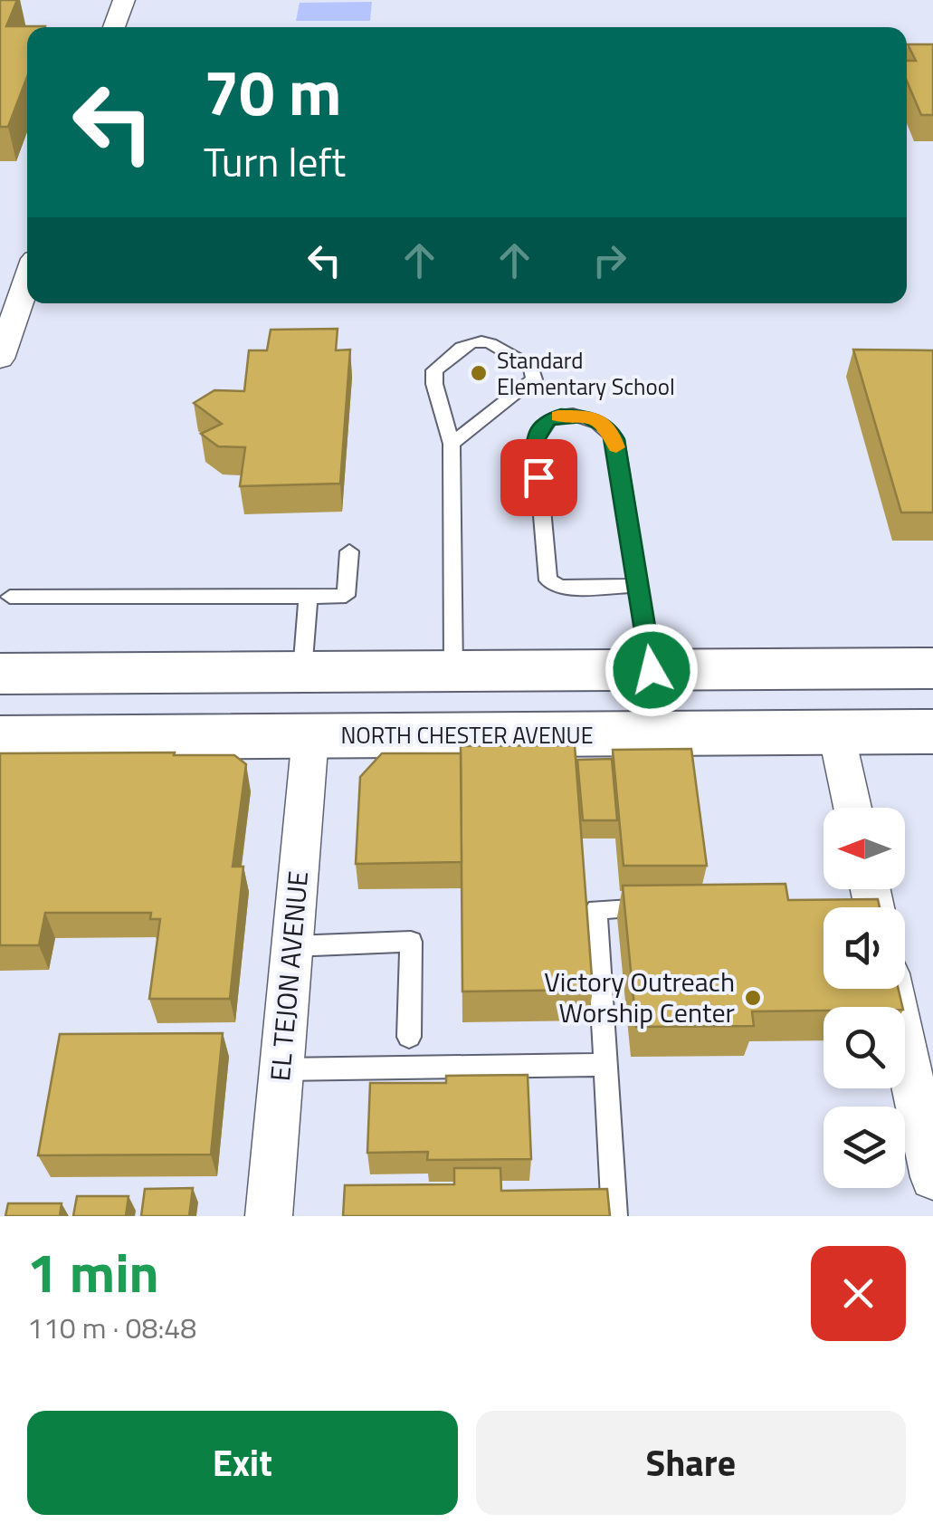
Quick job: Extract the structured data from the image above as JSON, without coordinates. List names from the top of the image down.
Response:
{
  "streets": {
    "main road": ["NORTH CHESTER AVENUE"],
    "street": ["EL TEJON AVENUE"]
  },
  "crossings": [
    ["NORTH CHESTER AVENUE", "EL TEJON AVENUE"]
  ],
  "places": ["Standard Elementary School", "Victory Outreach Worship Center"],
  "north": "left",
  "page": {
    "turn": ["70 m", "Turn left"],
    "heading": ["1 min", "110 m · 08:48"],
    "buttons": ["Exit", "Share"]
  }
}
